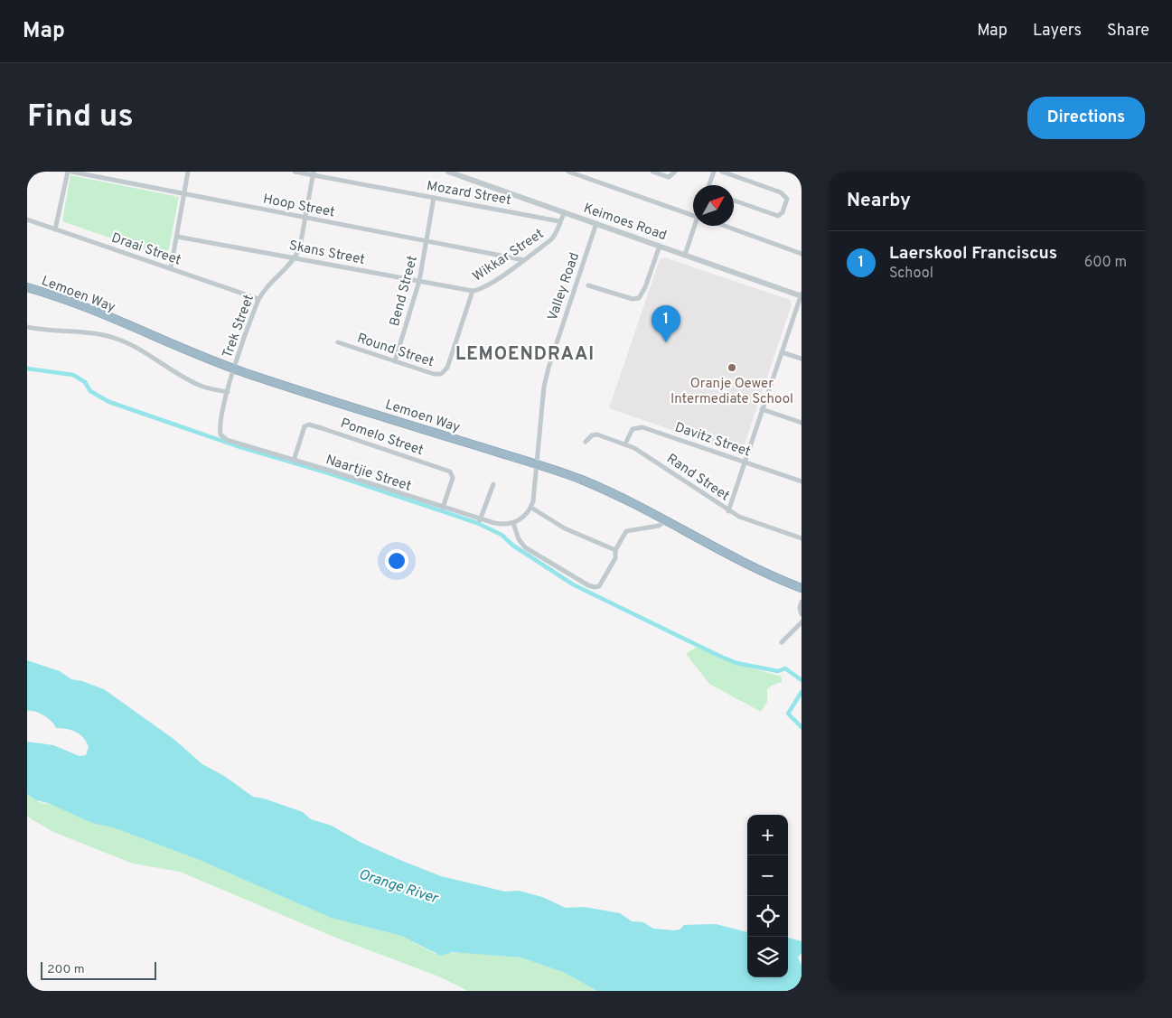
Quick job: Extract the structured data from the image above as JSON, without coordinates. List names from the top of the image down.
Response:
{
  "streets": {
    "highway": ["Lemoen Way"],
    "street": [
      "Mozard Street",
      "Hoop Street",
      "Keimoes Road",
      "Draai Street",
      "Skans Street",
      "Wikkar Street",
      "Valley Road",
      "Bend Street",
      "Trek Street",
      "Round Street",
      "Pomelo Street",
      "Davitz Street",
      "Naartjie Street",
      "Rand Street"
    ]
  },
  "crossings": [
    ["Mozard Street", "Wikkar Street"],
    ["Mozard Street", "Bend Street"],
    ["Mozard Street", "Trek Street"],
    ["Hoop Street", "Wikkar Street"],
    ["Hoop Street", "Bend Street"],
    ["Hoop Street", "Trek Street"],
    ["Keimoes Road", "Wikkar Street"],
    ["Keimoes Road", "Valley Road"],
    ["Draai Street", "Trek Street"],
    ["Skans Street", "Wikkar Street"],
    ["Skans Street", "Bend Street"],
    ["Skans Street", "Trek Street"],
    ["Skans Street", "Round Street"],
    ["Wikkar Street", "Round Street"],
    ["Valley Road", "Lemoen Way"],
    ["Bend Street", "Round Street"],
    ["Lemoen Way", "Trek Street"],
    ["Trek Street", "Naartjie Street"],
    ["Pomelo Street", "Naartjie Street"],
    ["Davitz Street", "Rand Street"]
  ],
  "districts": ["LEMOENDRAAI"],
  "water": ["Orange River"],
  "places": ["Oranje Oewer Intermediate School"],
  "scale_bar": "200 m",
  "north": "top right",
  "page": {
    "header": "Map",
    "nav": ["Map", "Layers", "Share"],
    "buttons": "Directions",
    "title": "Find us",
    "heading": "Nearby",
    "list": [
      {
        "mark": "1",
        "name": "Laerskool Franciscus",
        "note": "School",
        "value": "600 m"
      }
    ],
    "pins": "1",
    "map_buttons": ["+", "−"],
    "scale": "200 m"
  }
}
